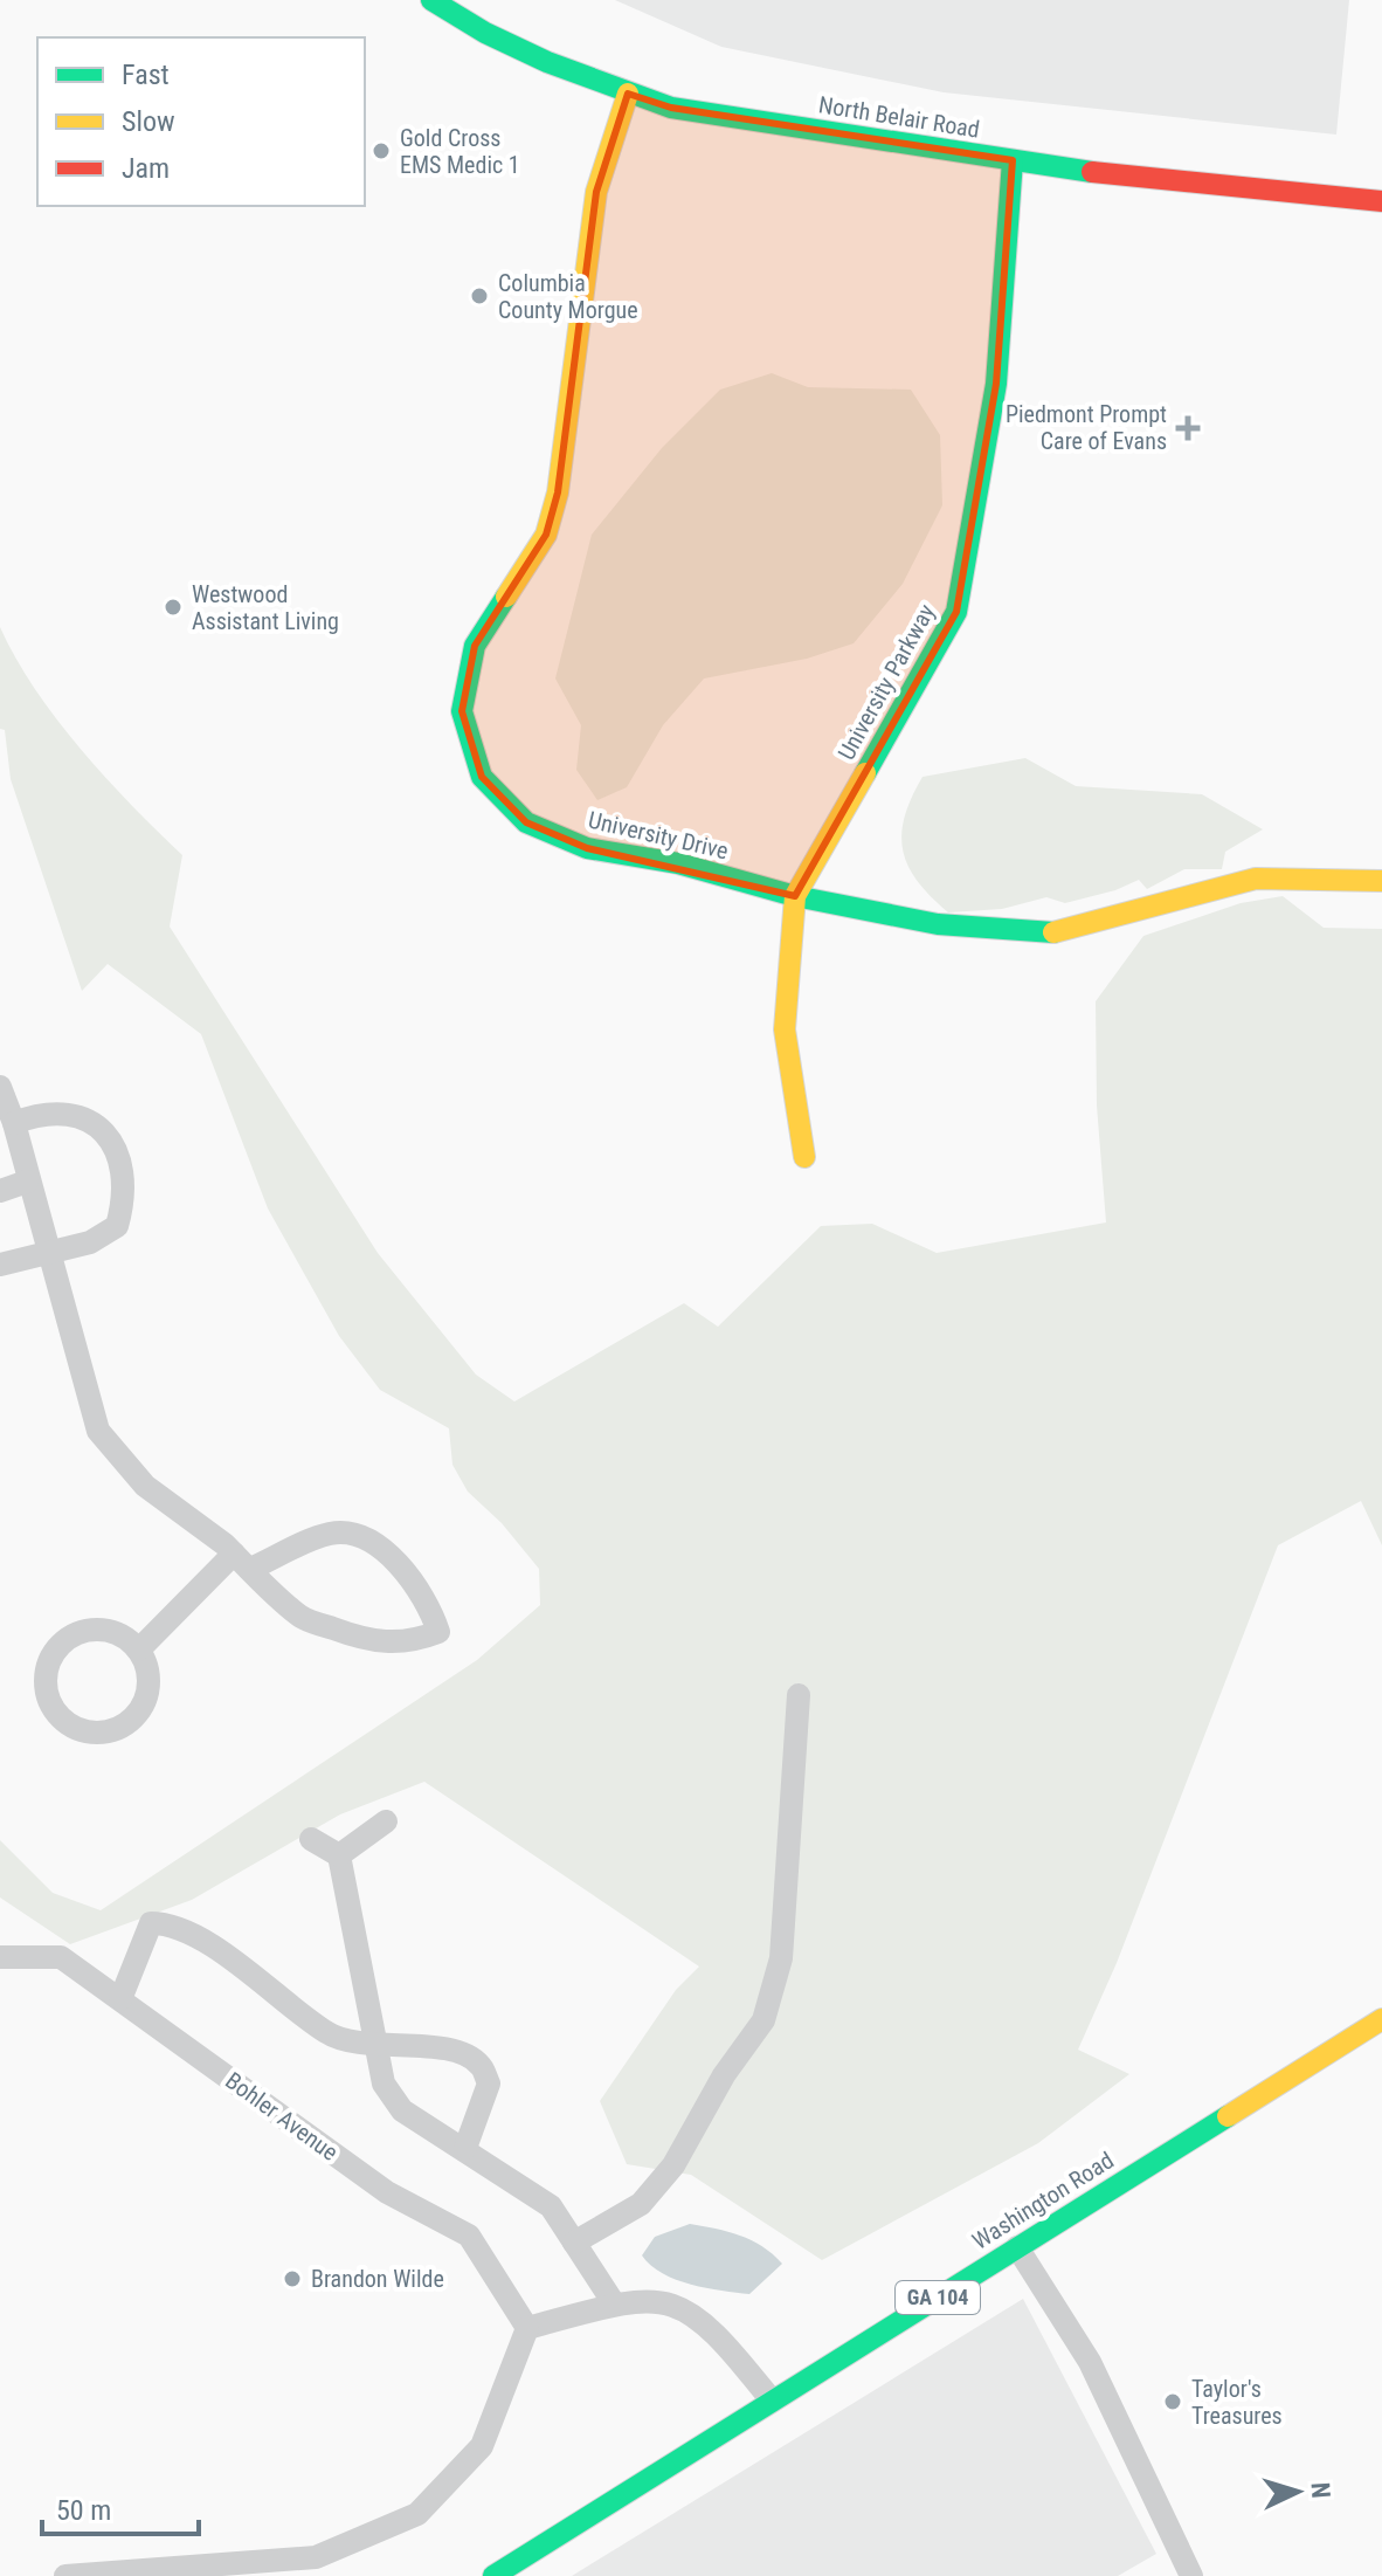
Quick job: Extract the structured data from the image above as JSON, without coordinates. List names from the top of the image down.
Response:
{
  "streets": {
    "street": [
      "North Belair Road",
      "University Parkway",
      "University Drive",
      "Bohler Avenue",
      "Washington Road",
      "GA 104"
    ]
  },
  "crossings": [
    ["North Belair Road", "University Parkway"],
    ["North Belair Road", "University Drive"],
    ["University Parkway", "University Drive"]
  ],
  "places": {
    "other": [
      "Gold Cross EMS Medic 1",
      "Columbia County Morgue",
      "Westwood Assistant Living",
      "Brandon Wilde",
      "Taylor's Treasures"
    ],
    "health": ["Piedmont Prompt Care of Evans"]
  },
  "legend": ["Fast", "Slow", "Jam"],
  "scale_bar": "50 m",
  "north": "right"
}
